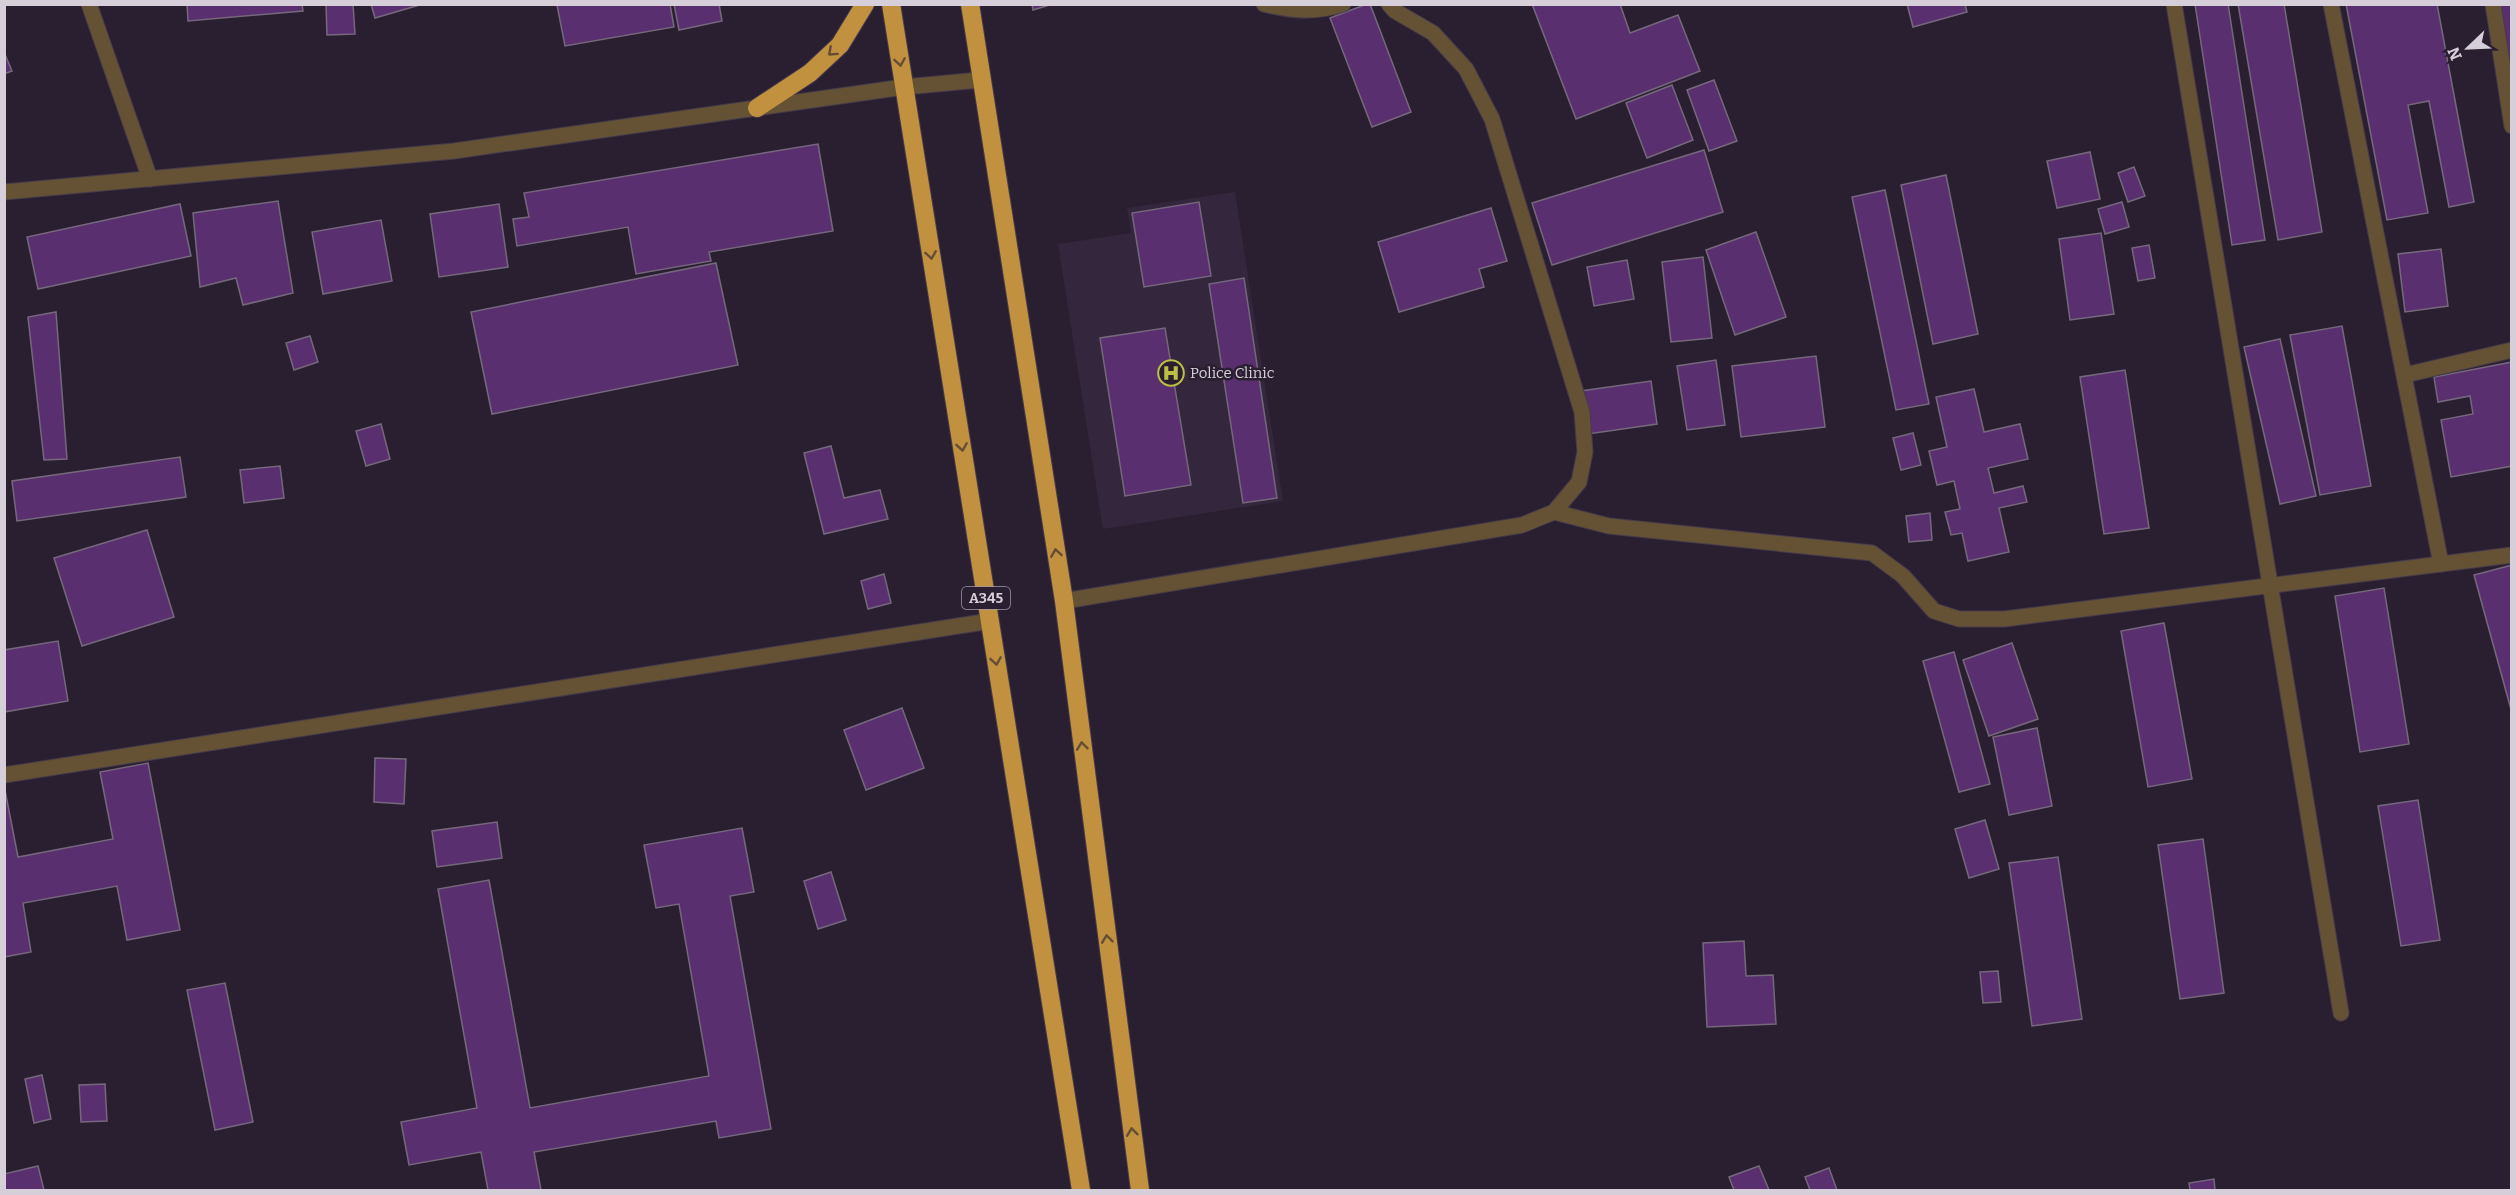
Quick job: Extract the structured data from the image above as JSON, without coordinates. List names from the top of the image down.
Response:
{
  "streets": {
    "highway": ["A345"]
  },
  "places": {
    "hospital": ["Police Clinic"]
  },
  "north": "bottom left"
}
